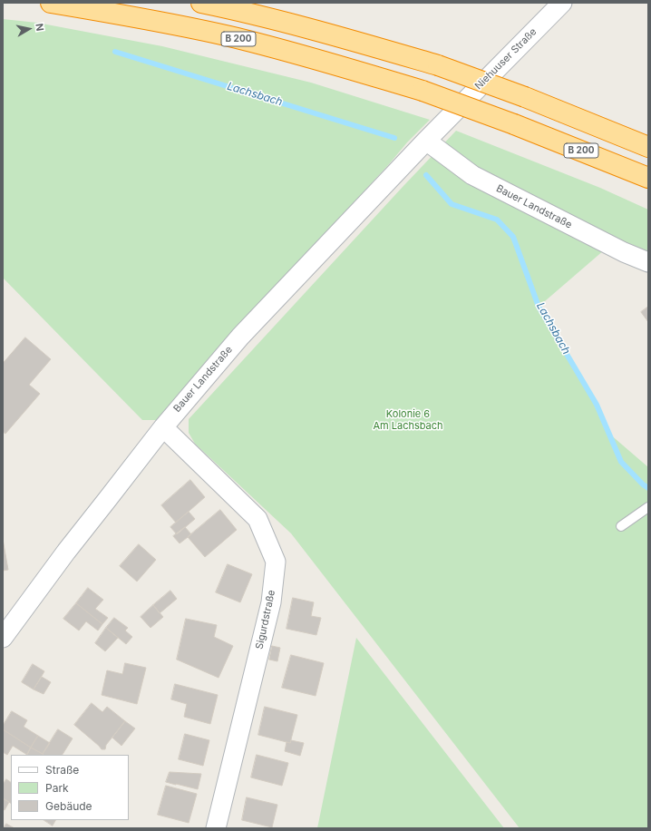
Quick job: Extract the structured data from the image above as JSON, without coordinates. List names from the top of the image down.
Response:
{
  "streets": {
    "highway": ["B 200"],
    "street": ["Niehuuser Straße", "Bauer Landstraße", "Sigurdstraße"]
  },
  "crossings": [
    ["Niehuuser Straße", "Bauer Landstraße"],
    ["Bauer Landstraße", "Sigurdstraße"]
  ],
  "water": ["Lachsbach"],
  "parks": ["Kolonie 6 Am Lachsbach"],
  "legend": ["Straße", "Park", "Gebäude"],
  "north": "right"
}
